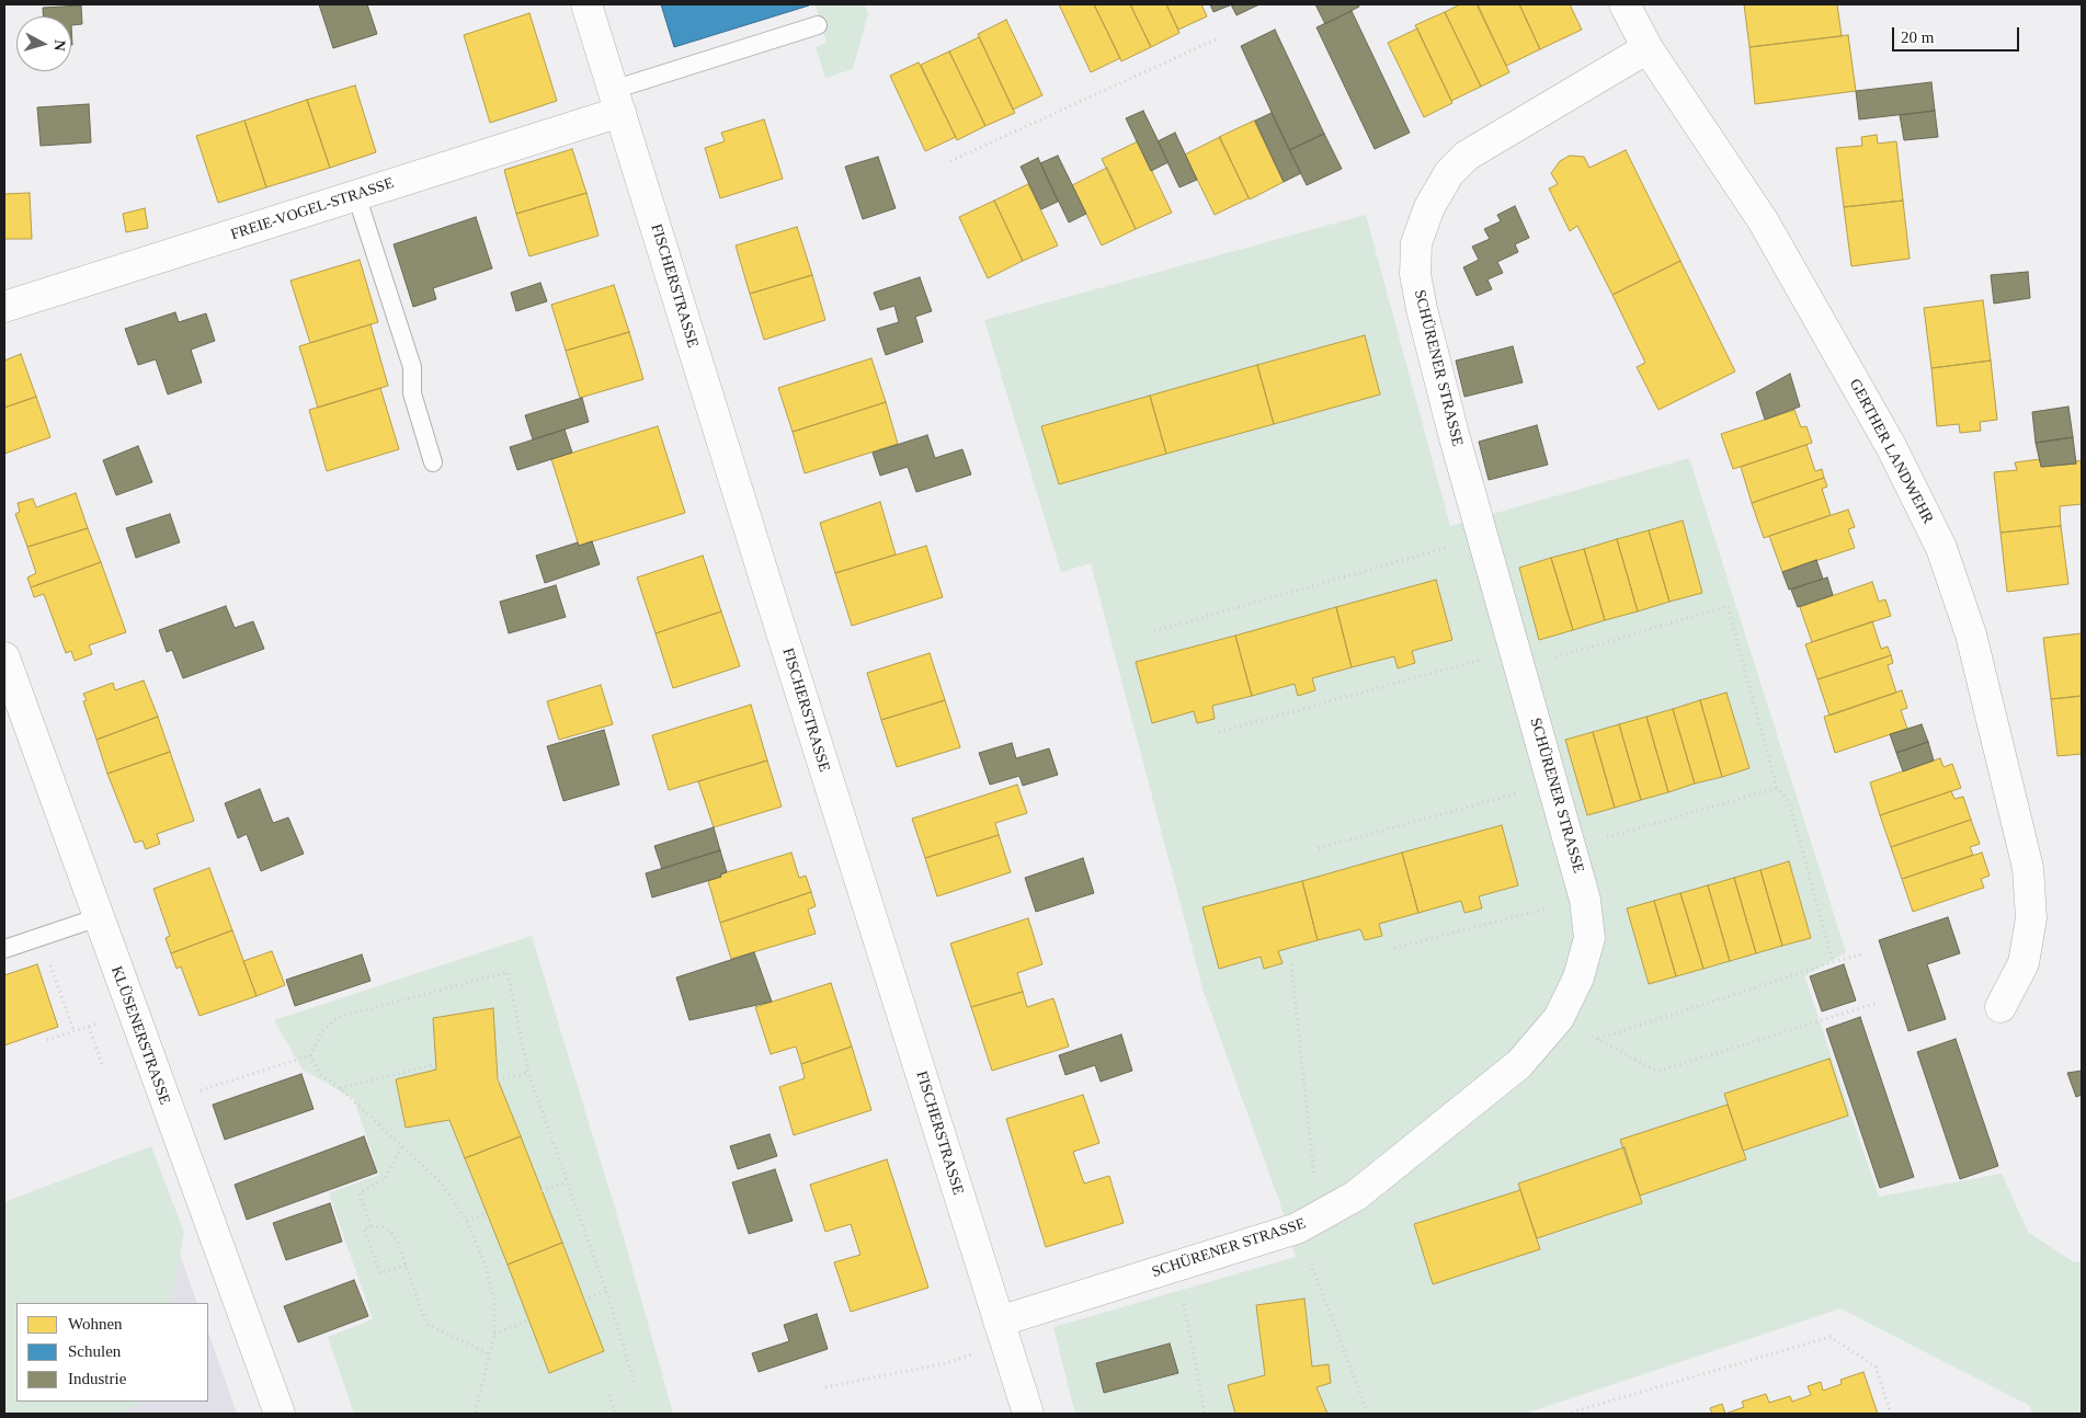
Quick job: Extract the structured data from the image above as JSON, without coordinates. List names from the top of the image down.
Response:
{
  "streets": {
    "street": [
      "FREIE-VOGEL-STRASSE",
      "FISCHERSTRASSE",
      "SCHÜRENER STRASSE",
      "GERTHER LANDWEHR",
      "KLÜSENERSTRASSE"
    ]
  },
  "crossings": [
    ["FREIE-VOGEL-STRASSE", "FISCHERSTRASSE"],
    ["FISCHERSTRASSE", "SCHÜRENER STRASSE"],
    ["SCHÜRENER STRASSE", "GERTHER LANDWEHR"]
  ],
  "legend": ["Wohnen", "Schulen", "Industrie"],
  "scale_bar": "20 m",
  "north": "right"
}
